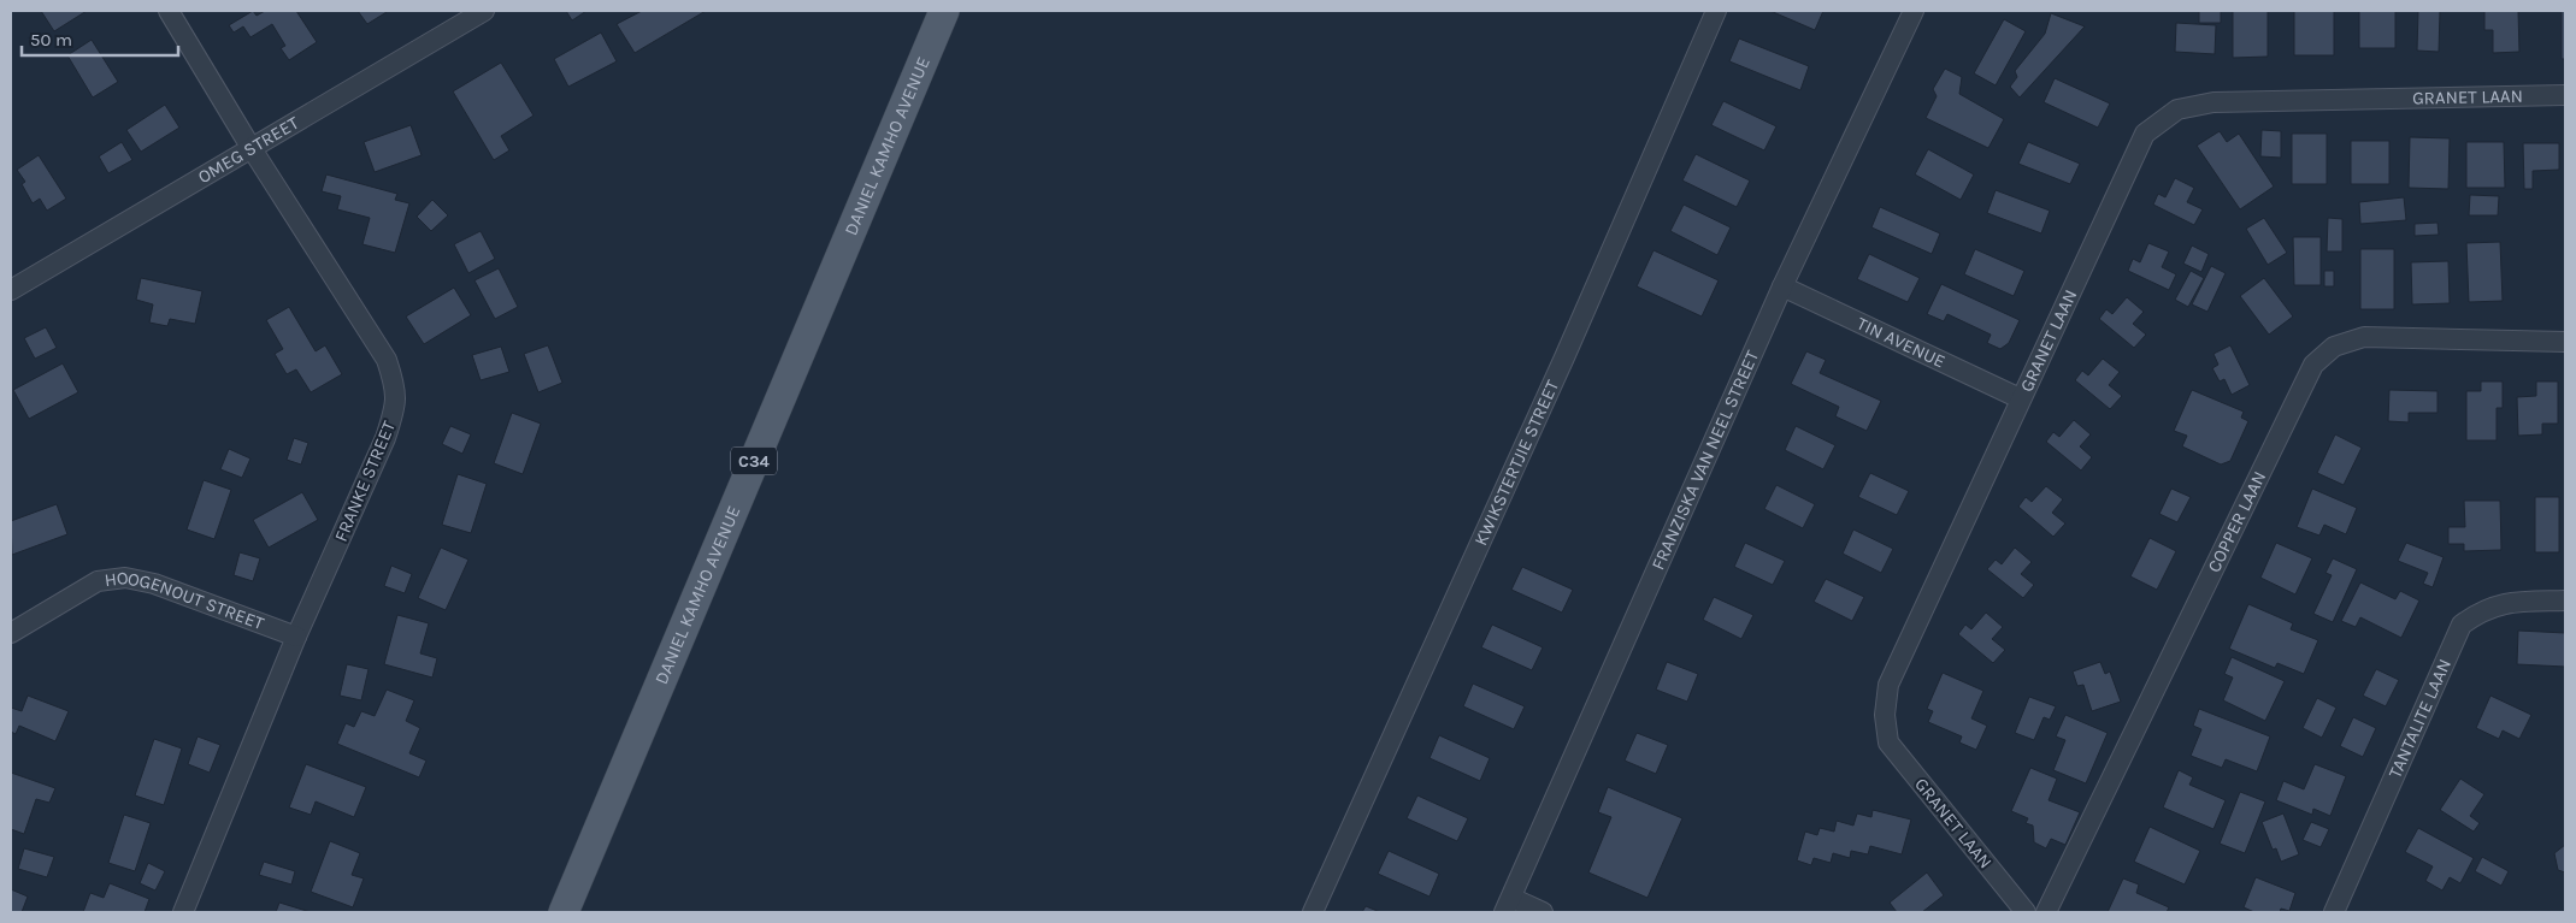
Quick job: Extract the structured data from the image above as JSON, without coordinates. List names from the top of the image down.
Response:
{
  "streets": {
    "main road": ["DANIEL KAMHO AVENUE", "C34"],
    "street": [
      "GRANET LAAN",
      "OMEG STREET",
      "TIN AVENUE",
      "FRANZISKA VAN NEEL STREET",
      "KWIKSTERTJIE STREET",
      "FRANKE STREET",
      "COPPER LAAN",
      "HOOGENOUT STREET",
      "TANTALITE LAAN"
    ]
  },
  "crossings": [
    ["GRANET LAAN", "TIN AVENUE"],
    ["OMEG STREET", "FRANKE STREET"],
    ["TIN AVENUE", "FRANZISKA VAN NEEL STREET"],
    ["FRANKE STREET", "HOOGENOUT STREET"]
  ],
  "scale_bar": "50 m"
}
